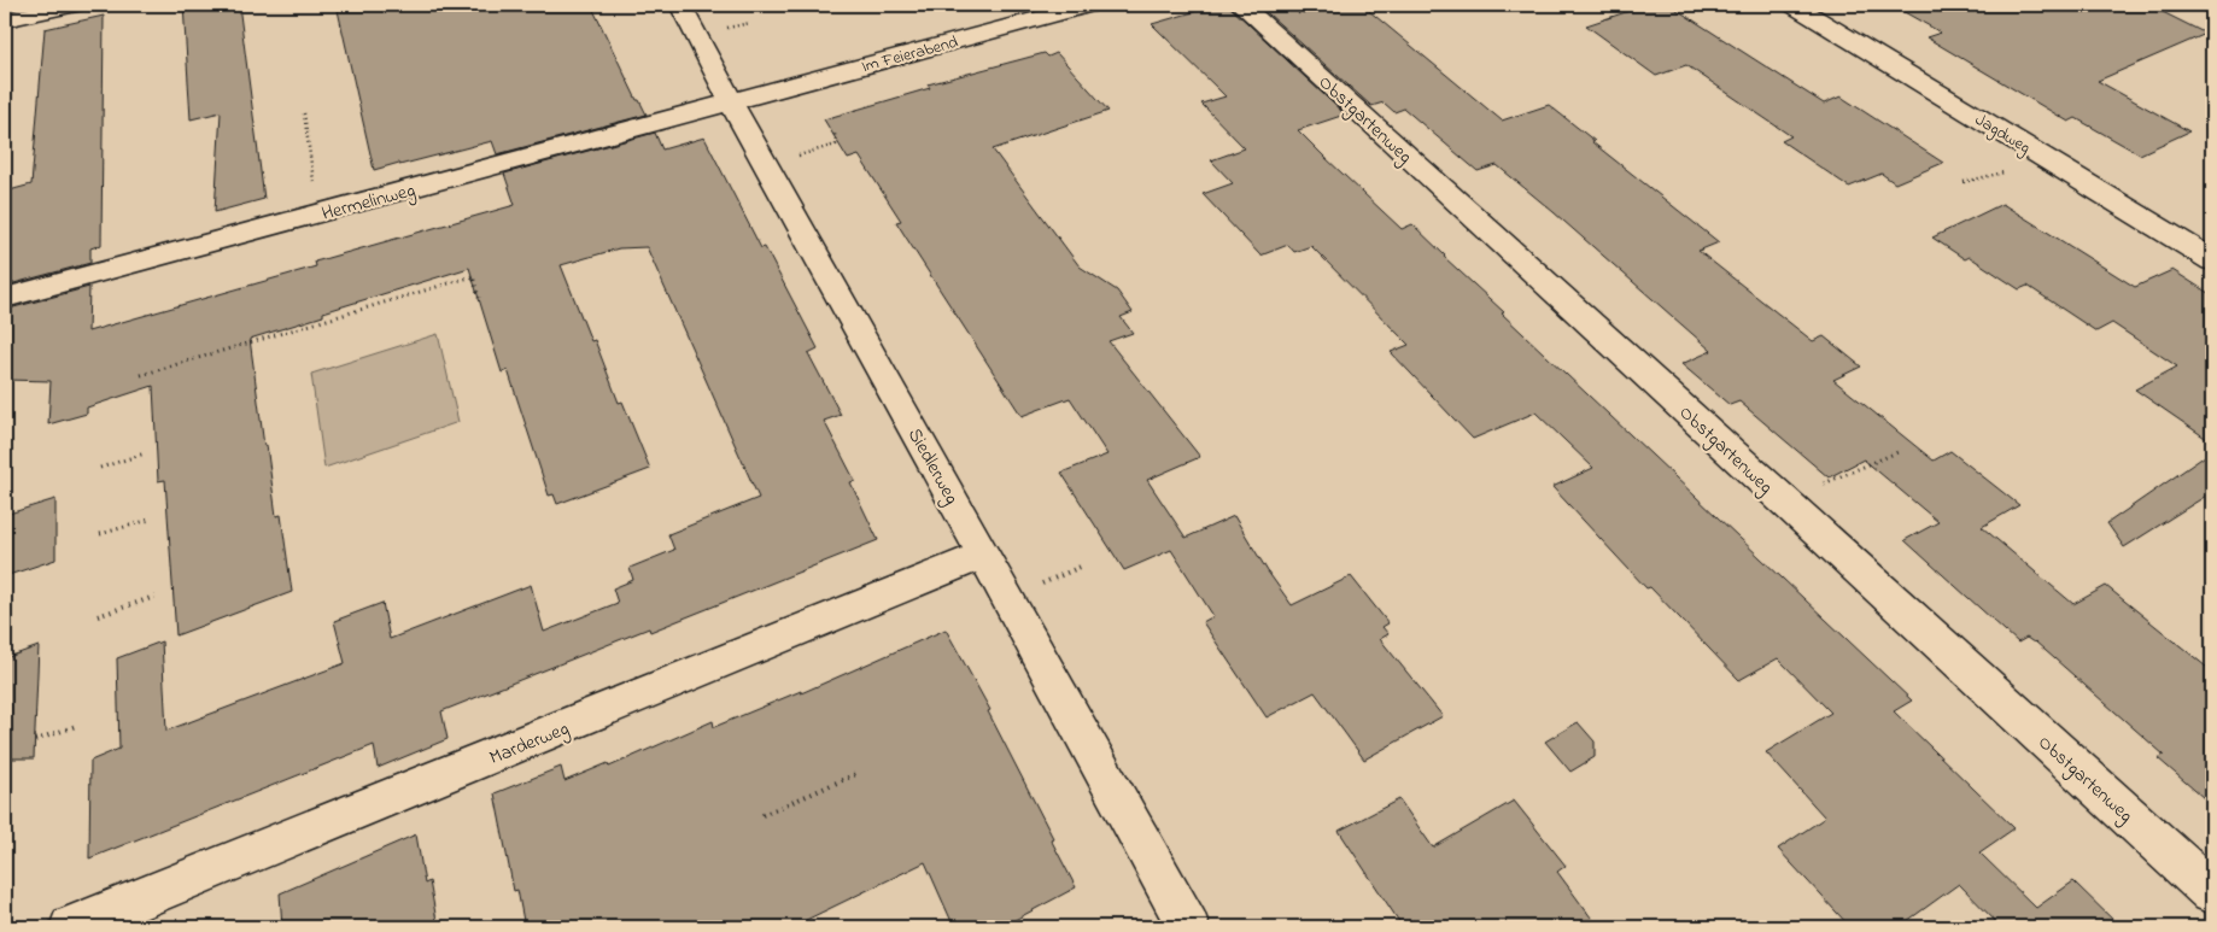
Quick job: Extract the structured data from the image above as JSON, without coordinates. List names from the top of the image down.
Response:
{
  "streets": {
    "street": [
      "Im Feierabend",
      "Obstgartenweg",
      "Jagdweg",
      "Hermelinweg",
      "Siedlerweg",
      "Marderweg"
    ]
  },
  "crossings": [
    ["Im Feierabend", "Hermelinweg"],
    ["Im Feierabend", "Siedlerweg"],
    ["Hermelinweg", "Siedlerweg"],
    ["Siedlerweg", "Marderweg"]
  ]
}
